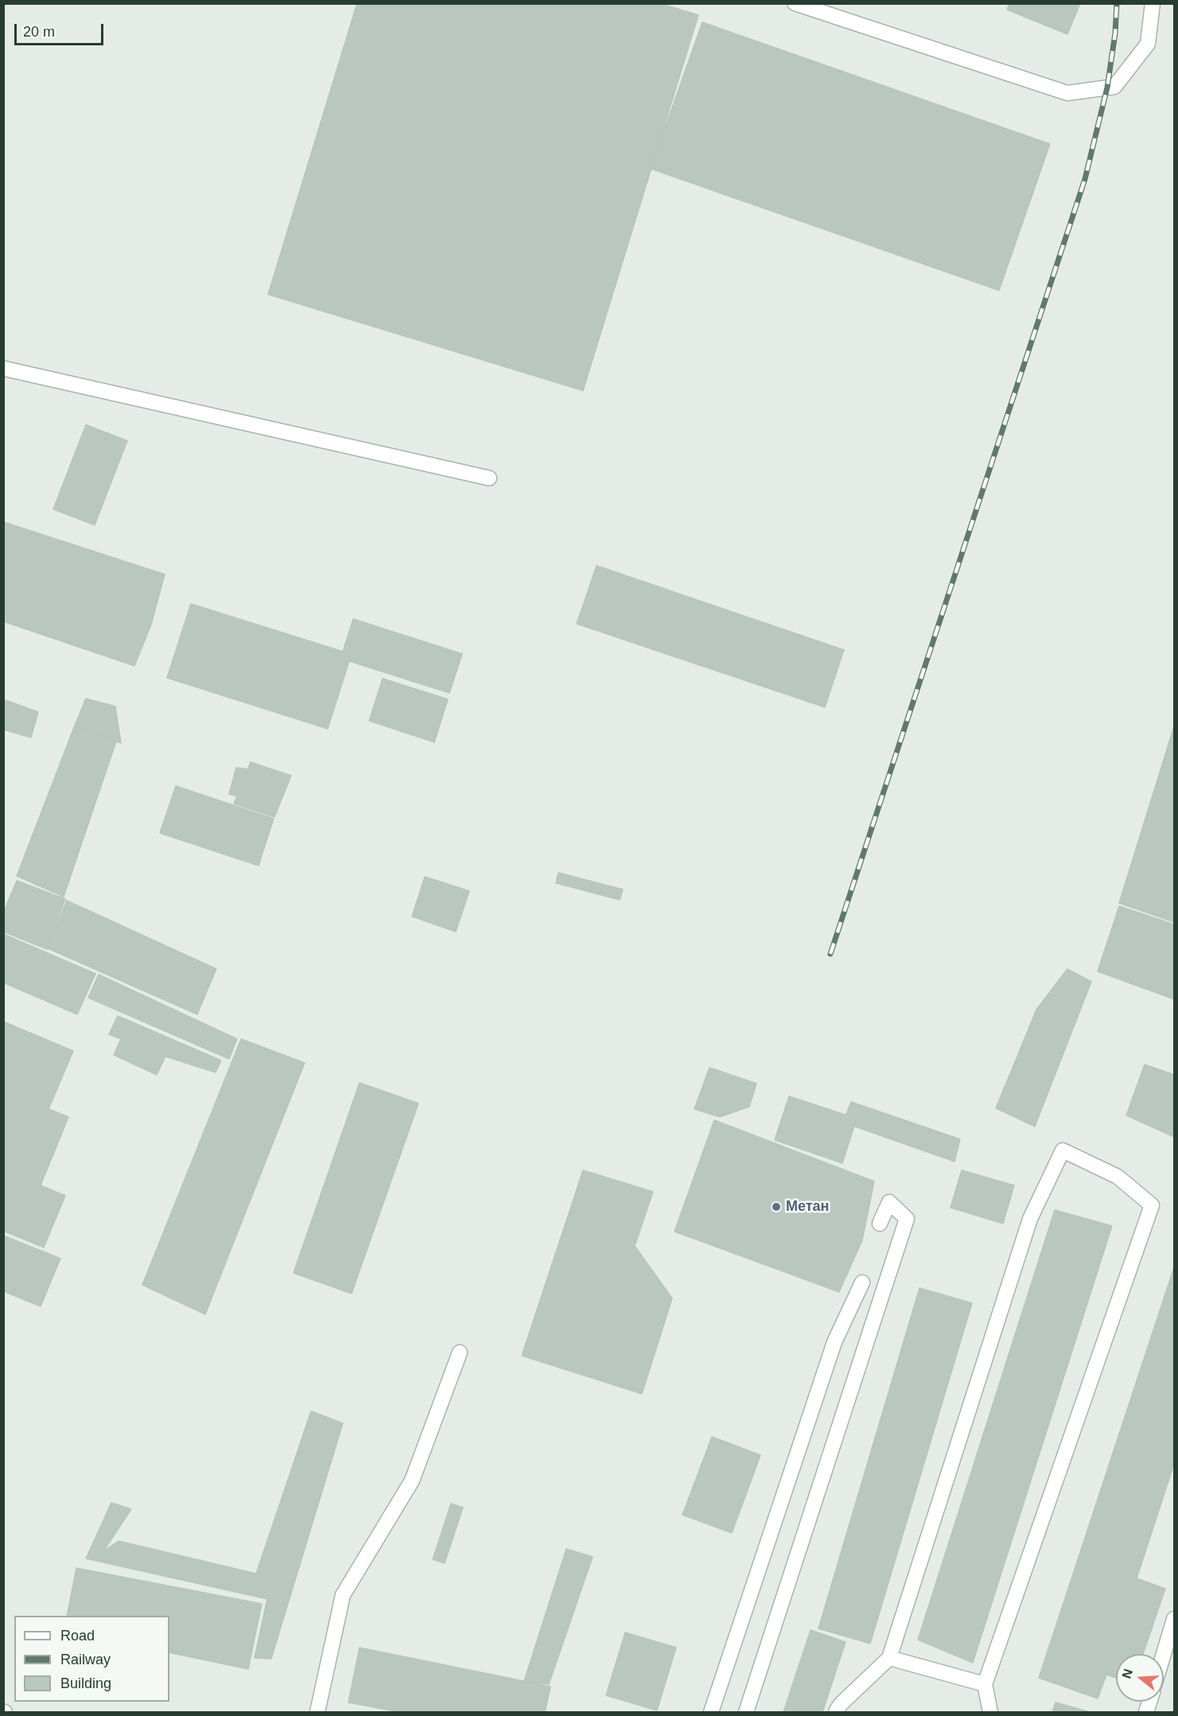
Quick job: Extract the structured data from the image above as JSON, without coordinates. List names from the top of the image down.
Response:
{
  "places": ["Метан"],
  "legend": ["Road", "Railway", "Building"],
  "scale_bar": "20 m",
  "north": "left"
}
